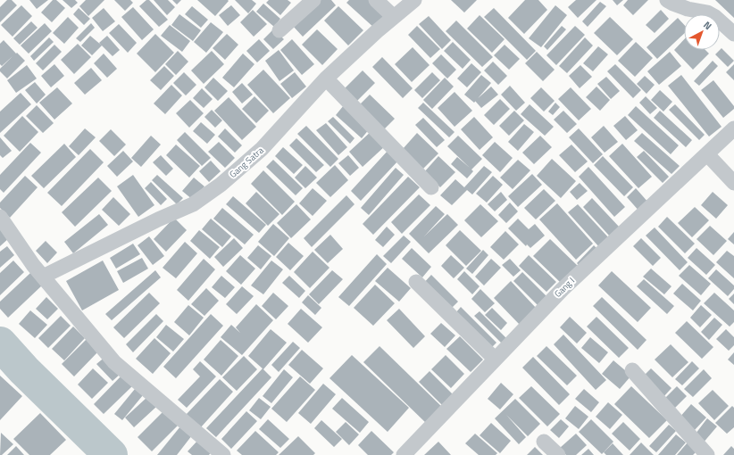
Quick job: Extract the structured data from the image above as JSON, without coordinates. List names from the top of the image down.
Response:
{
  "streets": {
    "street": ["Gang Satra", "Gang I"]
  },
  "north": "top right"
}
